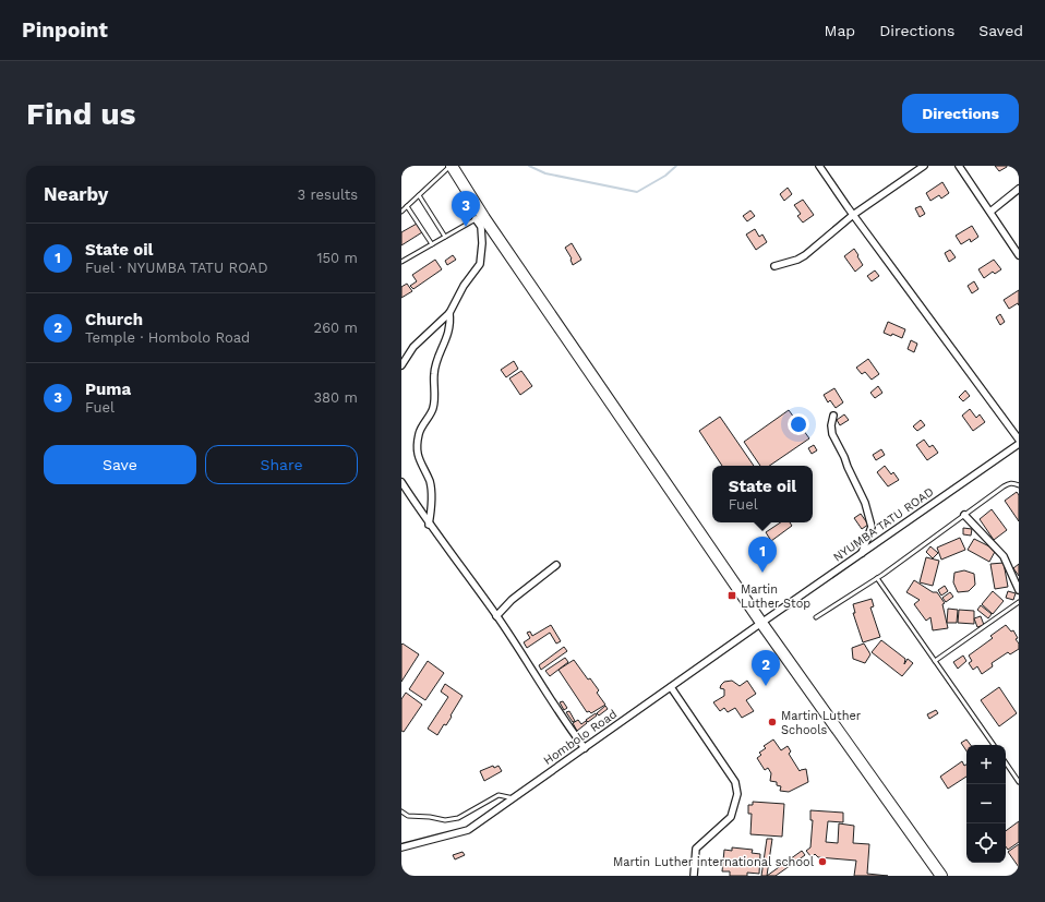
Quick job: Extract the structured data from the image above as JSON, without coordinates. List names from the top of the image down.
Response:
{
  "streets": {
    "street": ["NYUMBA TATU ROAD", "Hombolo Road"]
  },
  "crossings": [
    ["NYUMBA TATU ROAD", "Hombolo Road"]
  ],
  "places": {
    "transit": ["Martin Luther Stop"],
    "other": ["Martin Luther Schools", "Martin Luther international school"]
  },
  "page": {
    "header": "Pinpoint",
    "nav": ["Map", "Directions", "Saved"],
    "buttons": [
      "Directions",
      ["Save", "Share"]
    ],
    "title": "Find us",
    "heading": ["Nearby", "3 results"],
    "pins": ["3", "1", "2"],
    "list": [
      {
        "mark": "1",
        "name": "State oil",
        "note": "Fuel · NYUMBA TATU ROAD",
        "value": "150 m"
      },
      {
        "mark": "2",
        "name": "Church",
        "note": "Temple · Hombolo Road",
        "value": "260 m"
      },
      {
        "mark": "3",
        "name": "Puma",
        "note": "Fuel",
        "value": "380 m"
      }
    ],
    "popup": ["State oil", "Fuel"],
    "map_buttons": ["+", "−"]
  }
}
